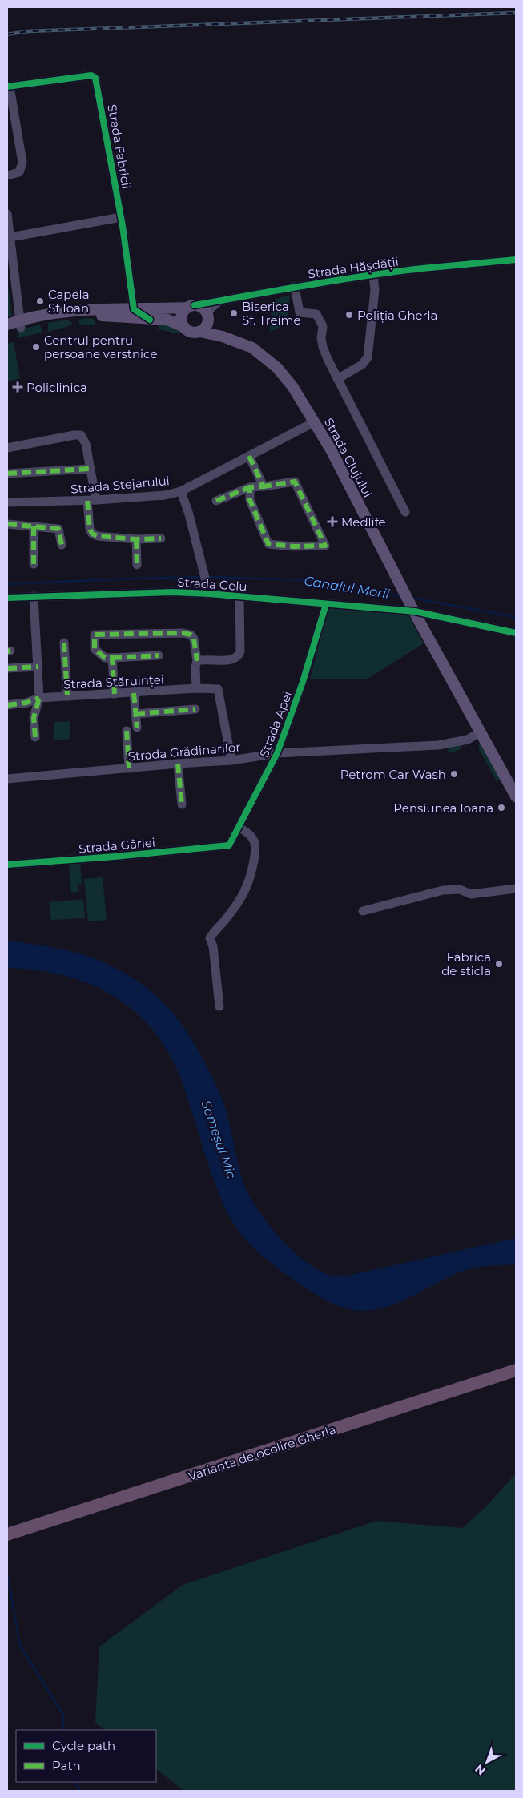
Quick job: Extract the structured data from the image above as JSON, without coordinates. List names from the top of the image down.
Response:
{
  "streets": {
    "highway": ["Varianta de ocolire Gherla"],
    "main road": ["Strada Clujului"],
    "street": [
      "Strada Fabricii",
      "Strada Hășdății",
      "Strada Stejarului",
      "Strada Gelu",
      "Strada Stăruinței",
      "Strada Apei",
      "Strada Grădinarilor",
      "Strada Gârlei"
    ]
  },
  "crossings": [
    ["Strada Fabricii", "Strada Clujului"],
    ["Strada Hășdății", "Strada Clujului"],
    ["Strada Clujului", "Strada Stejarului"],
    ["Strada Clujului", "Strada Gelu"],
    ["Strada Clujului", "Strada Grădinarilor"],
    ["Strada Gelu", "Strada Apei"],
    ["Strada Stăruinței", "Strada Grădinarilor"],
    ["Strada Apei", "Strada Grădinarilor"],
    ["Strada Apei", "Strada Gârlei"]
  ],
  "water": ["Canalul Morii", "Someșul Mic"],
  "places": {
    "other": [
      "Capela Sf Ioan",
      "Biserica Sf. Treime",
      "Poliția Gherla",
      "Centrul pentru persoane varstnice",
      "Petrom Car Wash",
      "Pensiunea Ioana",
      "Fabrica de sticla"
    ],
    "health": ["Policlinica", "Medlife"]
  },
  "legend": ["Cycle path", "Path"],
  "north": "bottom left"
}
